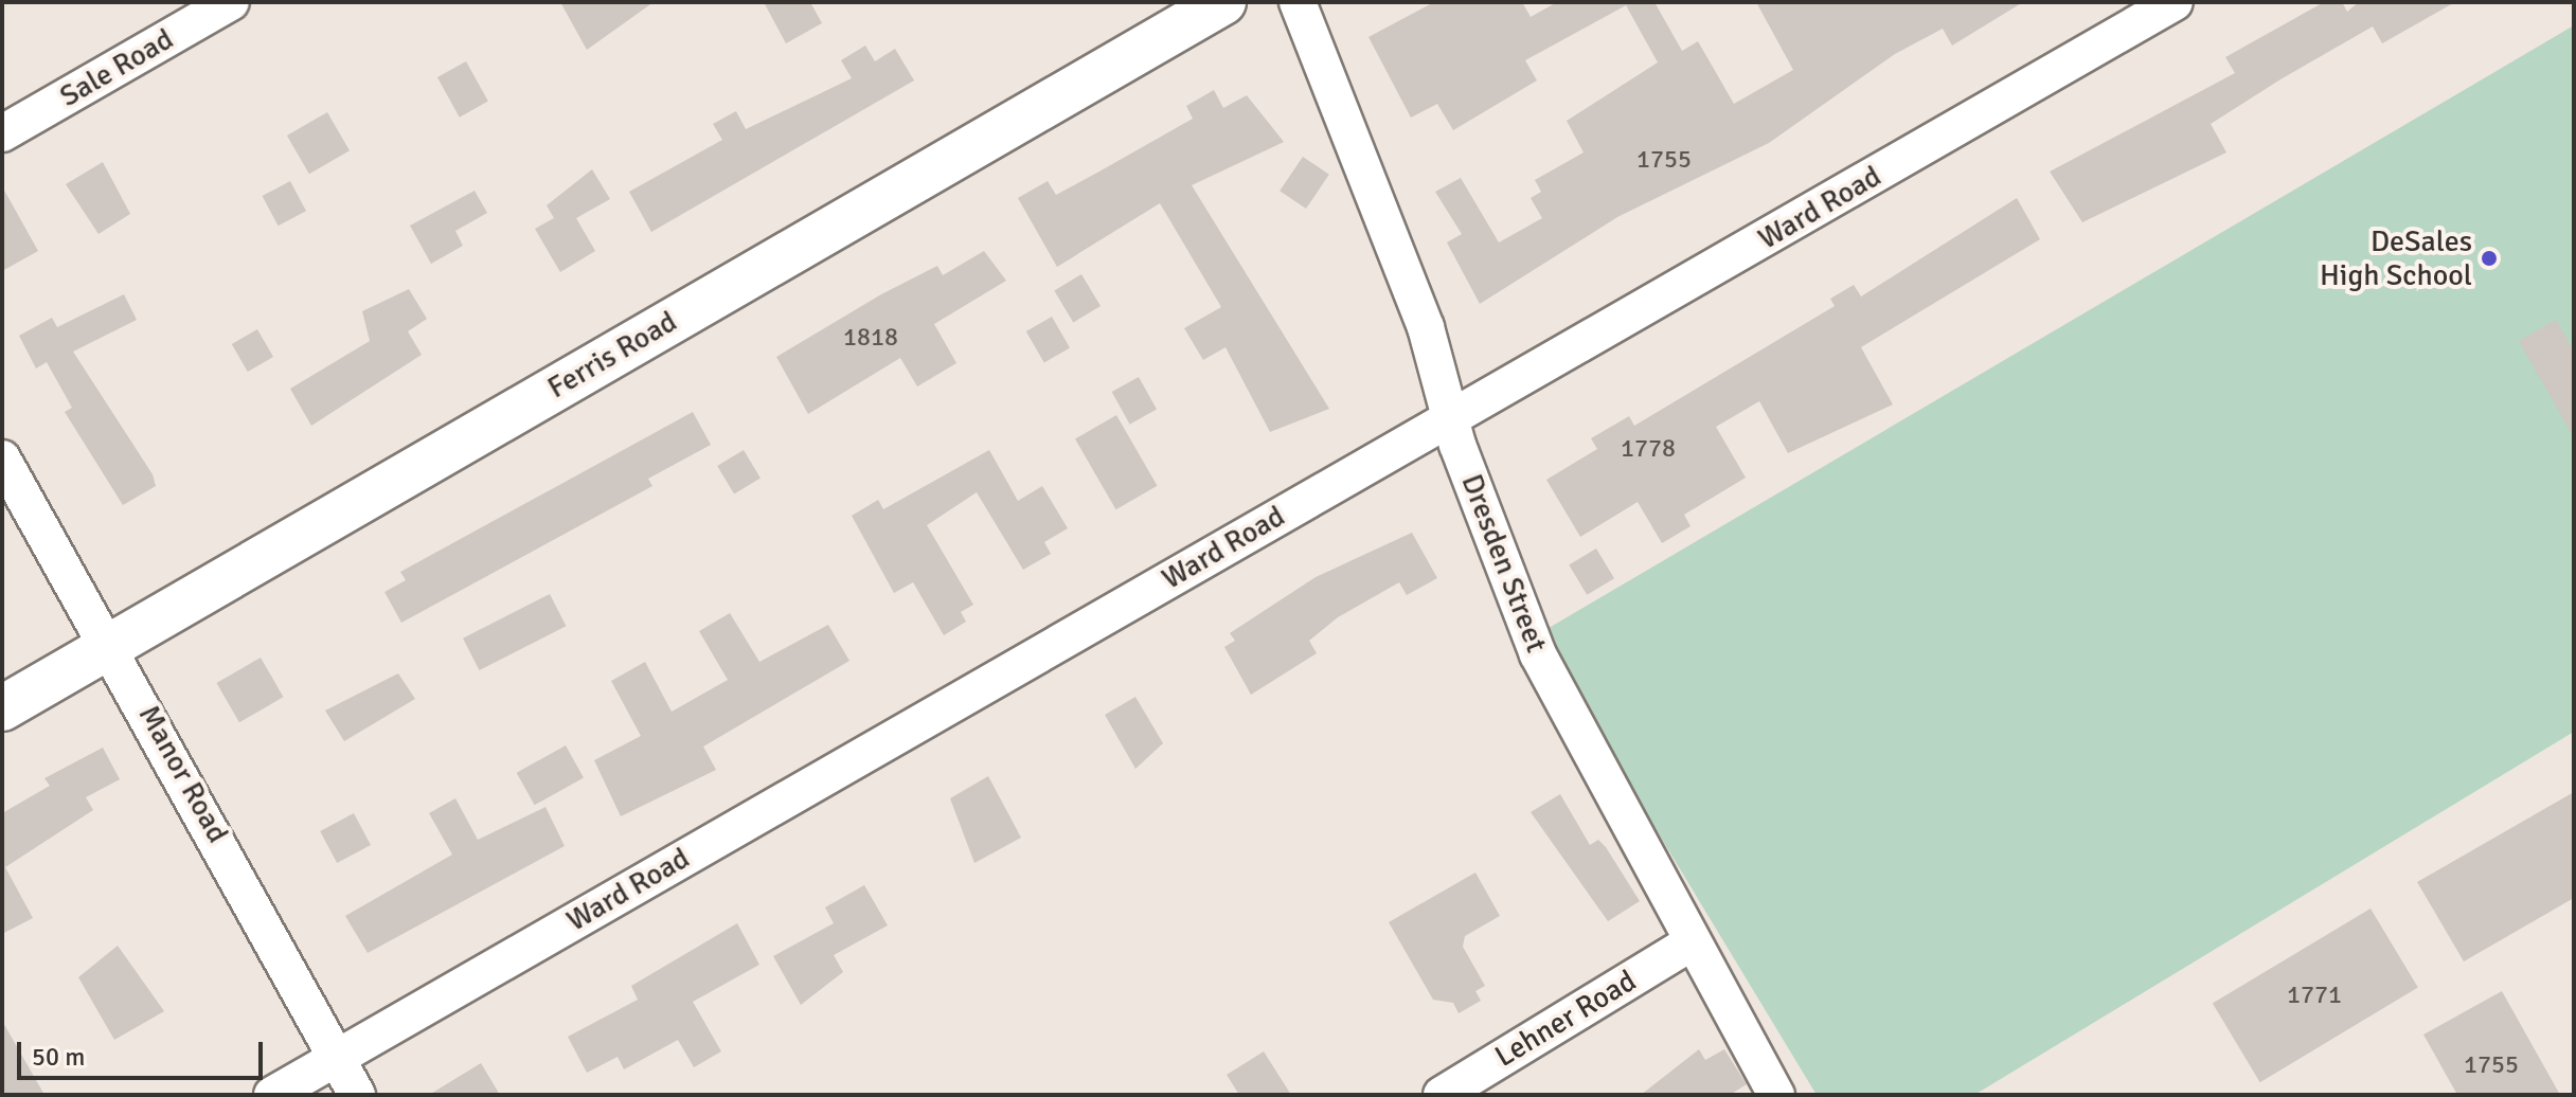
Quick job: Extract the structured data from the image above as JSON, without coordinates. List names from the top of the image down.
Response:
{
  "streets": {
    "main road": ["Ferris Road"],
    "street": [
      "Sale Road",
      "Ward Road",
      "Dresden Street",
      "Manor Road",
      "Lehner Road"
    ]
  },
  "crossings": [
    ["Ward Road", "Dresden Street"],
    ["Ward Road", "Manor Road"],
    ["Ferris Road", "Manor Road"],
    ["Dresden Street", "Lehner Road"]
  ],
  "places": ["DeSales High School"],
  "house_numbers": [
    "1755",
    "1818",
    "1778",
    "1771",
    "1755"
  ],
  "scale_bar": "50 m"
}
